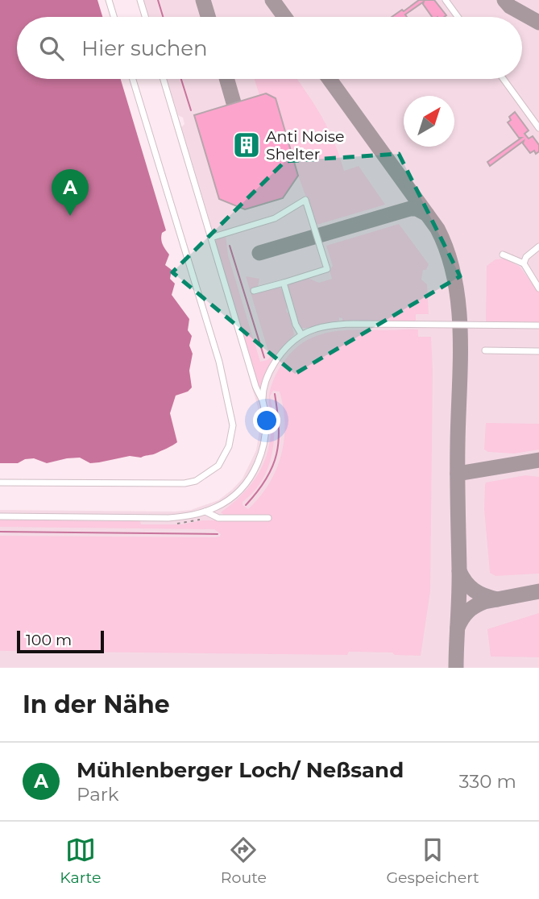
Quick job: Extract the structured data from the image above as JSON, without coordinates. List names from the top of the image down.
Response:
{
  "places": {
    "building": ["Anti Noise Shelter"]
  },
  "scale_bar": "100 m",
  "north": "top right",
  "page": {
    "search": "Hier suchen",
    "pins": "A",
    "scale": "100 m",
    "heading": "In der Nähe",
    "list": [
      {
        "mark": "A",
        "name": "Mühlenberger Loch/ Neßsand",
        "note": "Park",
        "value": "330 m"
      }
    ],
    "nav": ["Karte", "Route", "Gespeichert"]
  }
}
